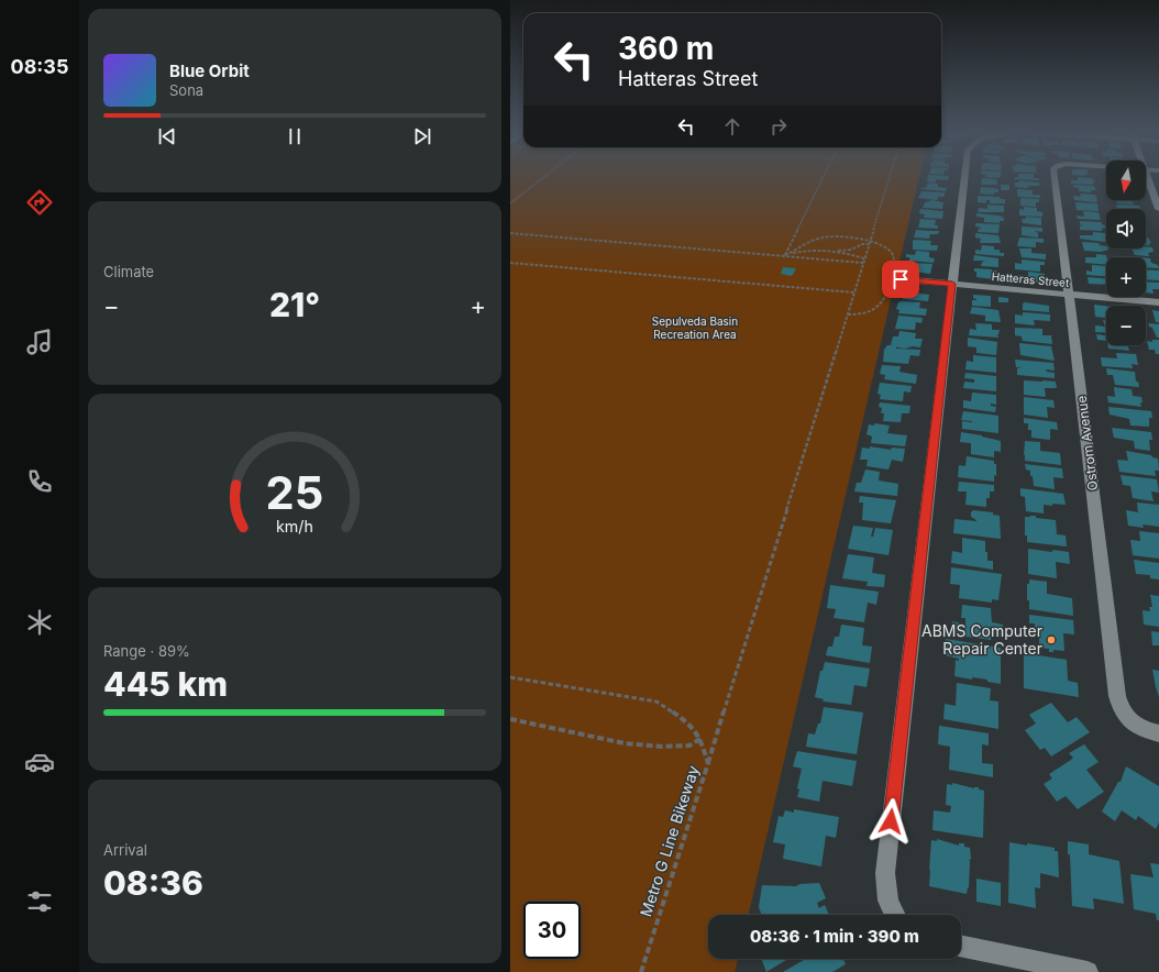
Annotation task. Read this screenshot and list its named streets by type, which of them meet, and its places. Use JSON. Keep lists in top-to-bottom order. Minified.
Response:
{"streets":{"street":["Hatteras Street","Ostrom Avenue"],"path":["Metro G Line Bikeway"]},"crossings":[["Hatteras Street","Ostrom Avenue"]],"parks":["Sepulveda Basin Recreation Area"],"places":["ABMS Computer Repair Center"],"north":"bottom","page":{"tabs":"08:35","turn":["360 m","Hatteras Street"],"song":["Blue Orbit","Sona"],"map_buttons":["+","−"],"tile":["Climate",["Range · 89%","445 km"],["Arrival","08:36"]],"heat":["−","21°","+"],"limit":"30","trip":"08:36 · 1 min · 390 m","gauge":["25","km/h"]}}
